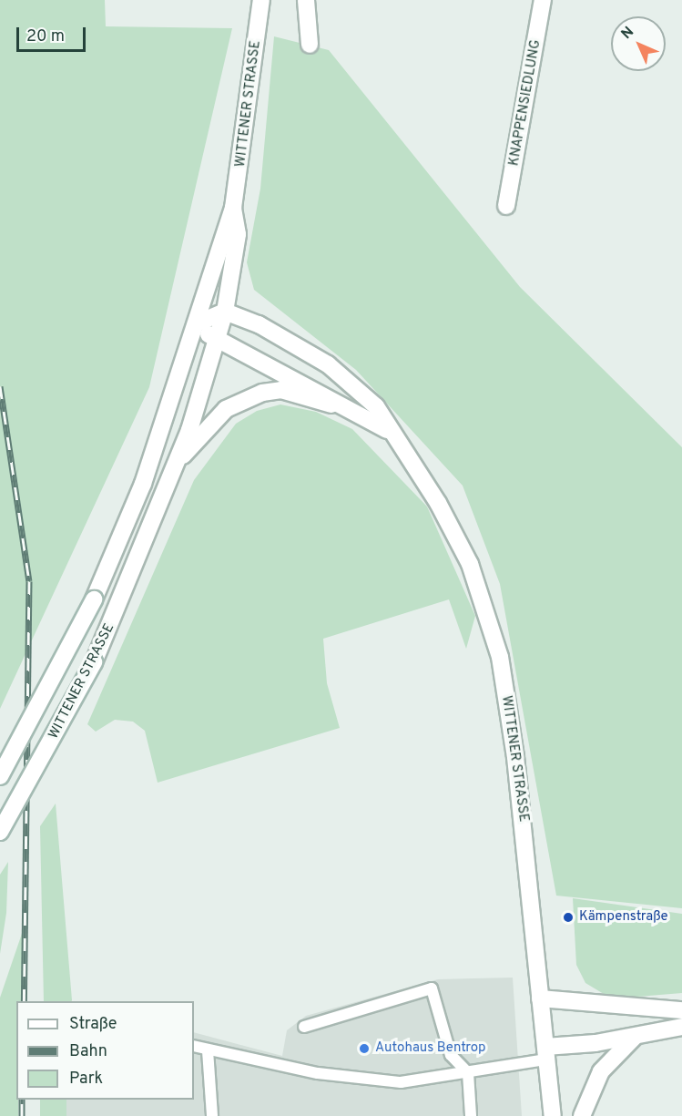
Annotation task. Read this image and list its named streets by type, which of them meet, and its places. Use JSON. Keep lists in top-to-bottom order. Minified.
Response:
{"streets":{"main road":["KNAPPENSIEDLUNG","WITTENER STRASSE"]},"places":["Kämpenstraße","Autohaus Bentrop"],"legend":["Straße","Bahn","Park"],"scale_bar":"20 m","north":"top left"}
